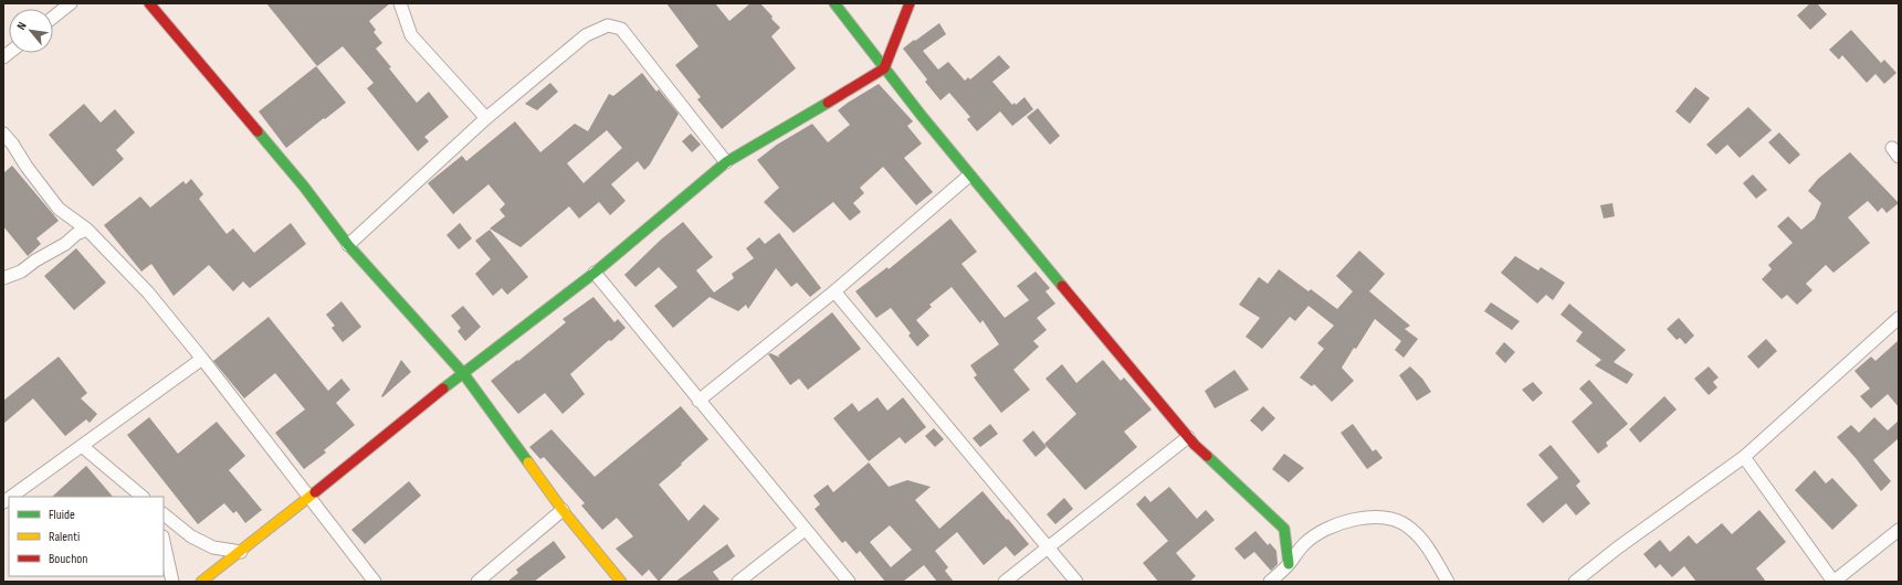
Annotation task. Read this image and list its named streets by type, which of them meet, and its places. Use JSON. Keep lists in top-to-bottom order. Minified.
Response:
{"legend":["Fluide","Ralenti","Bouchon"],"north":"top left"}
